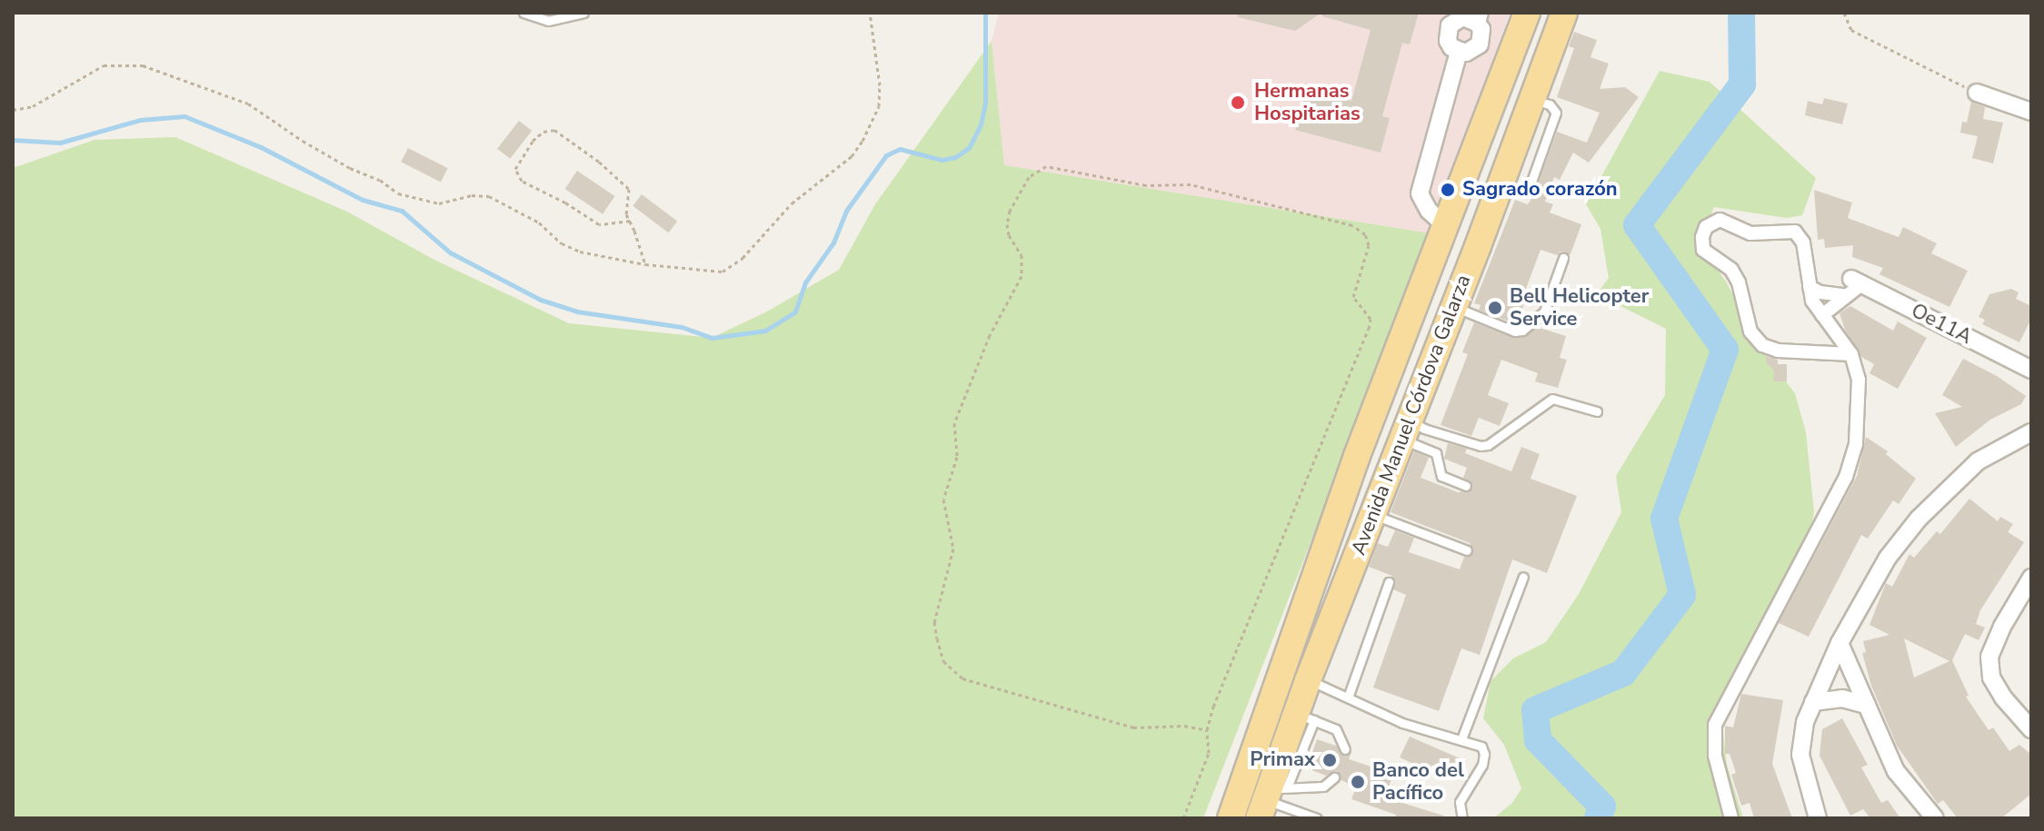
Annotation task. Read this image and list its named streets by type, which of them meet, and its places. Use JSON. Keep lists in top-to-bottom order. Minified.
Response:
{"streets":{"main road":["Avenida Manuel Córdova Galarza"],"street":["Oe11A"]},"places":["Hermanas Hospitarias","Sagrado corazón","Bell Helicopter Service","Primax","Banco del Pacífico"]}
